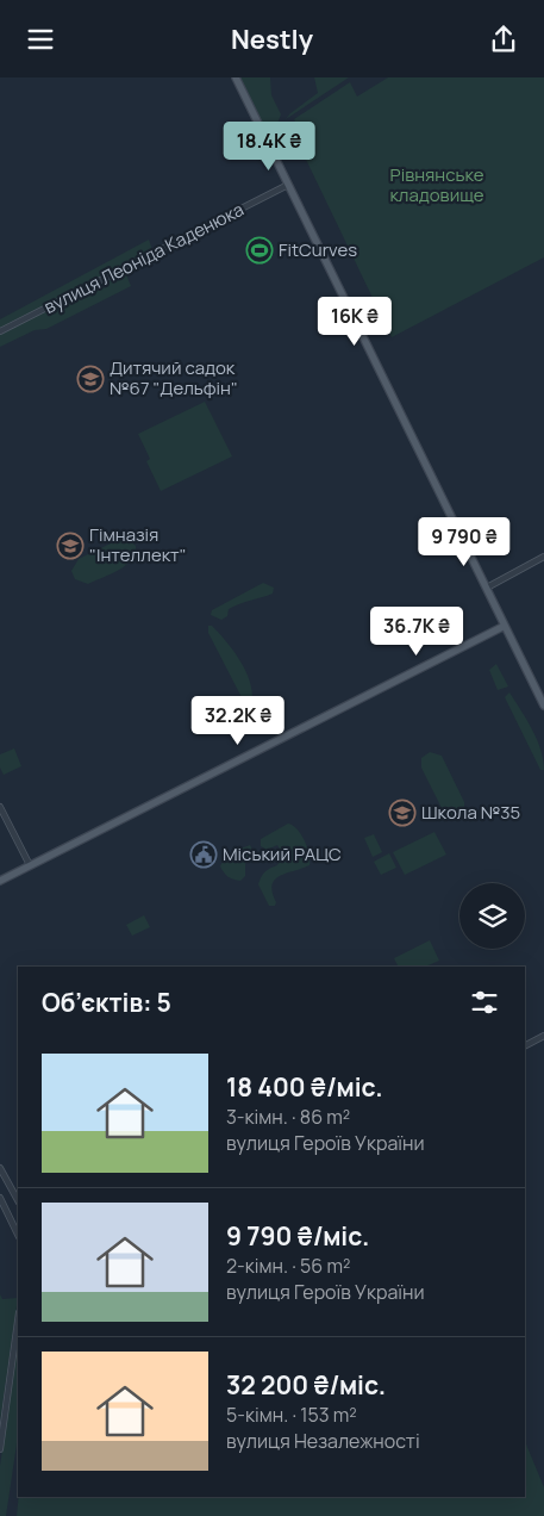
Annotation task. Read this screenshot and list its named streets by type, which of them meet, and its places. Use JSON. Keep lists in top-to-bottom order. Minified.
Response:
{"streets":{"street":["вулиця Леоніда Каденюка"]},"parks":["Рівнянське кладовище"],"places":{"sports":["FitCurves"],"school or university":["Дитячий садок №67 \"Дельфін\"","Гімназія \"Інтеллект\"","Школа №35"],"public building":["Міський РАЦС"]},"page":{"header":"Nestly","price":["18.4K ₴","16K ₴","9 790 ₴","36.7K ₴","32.2K ₴"],"heading":"Об’єктів: 5","list":[{"name":"18 400 ₴/міс.","note":"3-кімн. · 86 m² · вулиця Героїв України"},{"name":"9 790 ₴/міс.","note":"2-кімн. · 56 m² · вулиця Героїв України"},{"name":"32 200 ₴/міс.","note":"5-кімн. · 153 m² · вулиця Незалежності"}]}}
